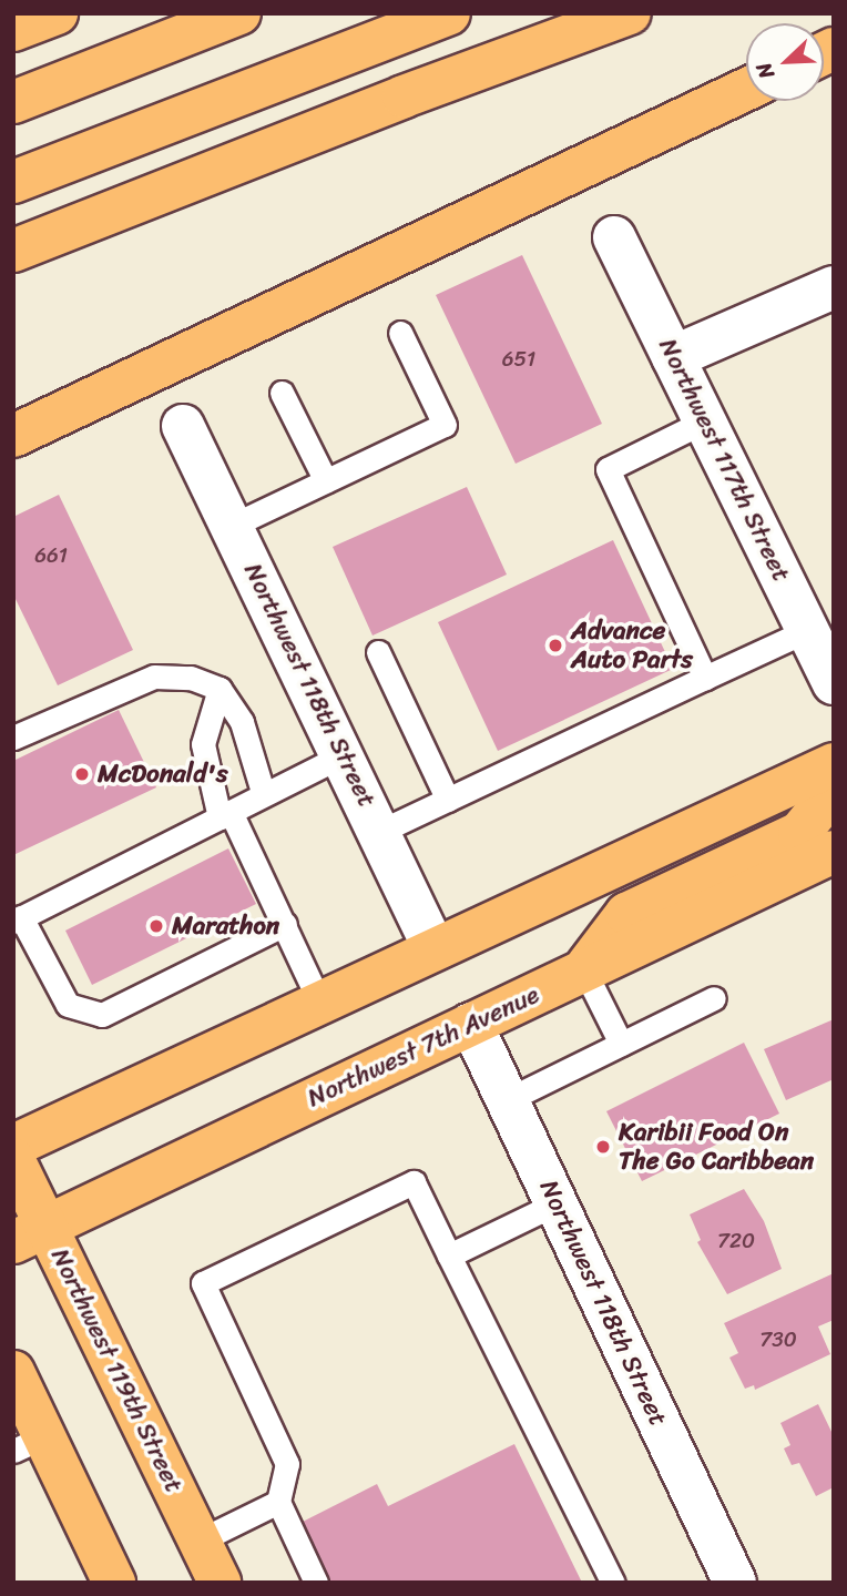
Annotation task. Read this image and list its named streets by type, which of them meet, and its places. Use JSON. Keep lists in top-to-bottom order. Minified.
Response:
{"streets":{"main road":["Northwest 7th Avenue","Northwest 119th Street"],"street":["Northwest 117th Street","Northwest 118th Street"]},"crossings":[["Northwest 118th Street","Northwest 7th Avenue"],["Northwest 7th Avenue","Northwest 119th Street"]],"places":["Advance Auto Parts","McDonald's","Marathon","Karibii Food On The Go Caribbean"],"house_numbers":["651","661","720","730"],"north":"bottom left"}
